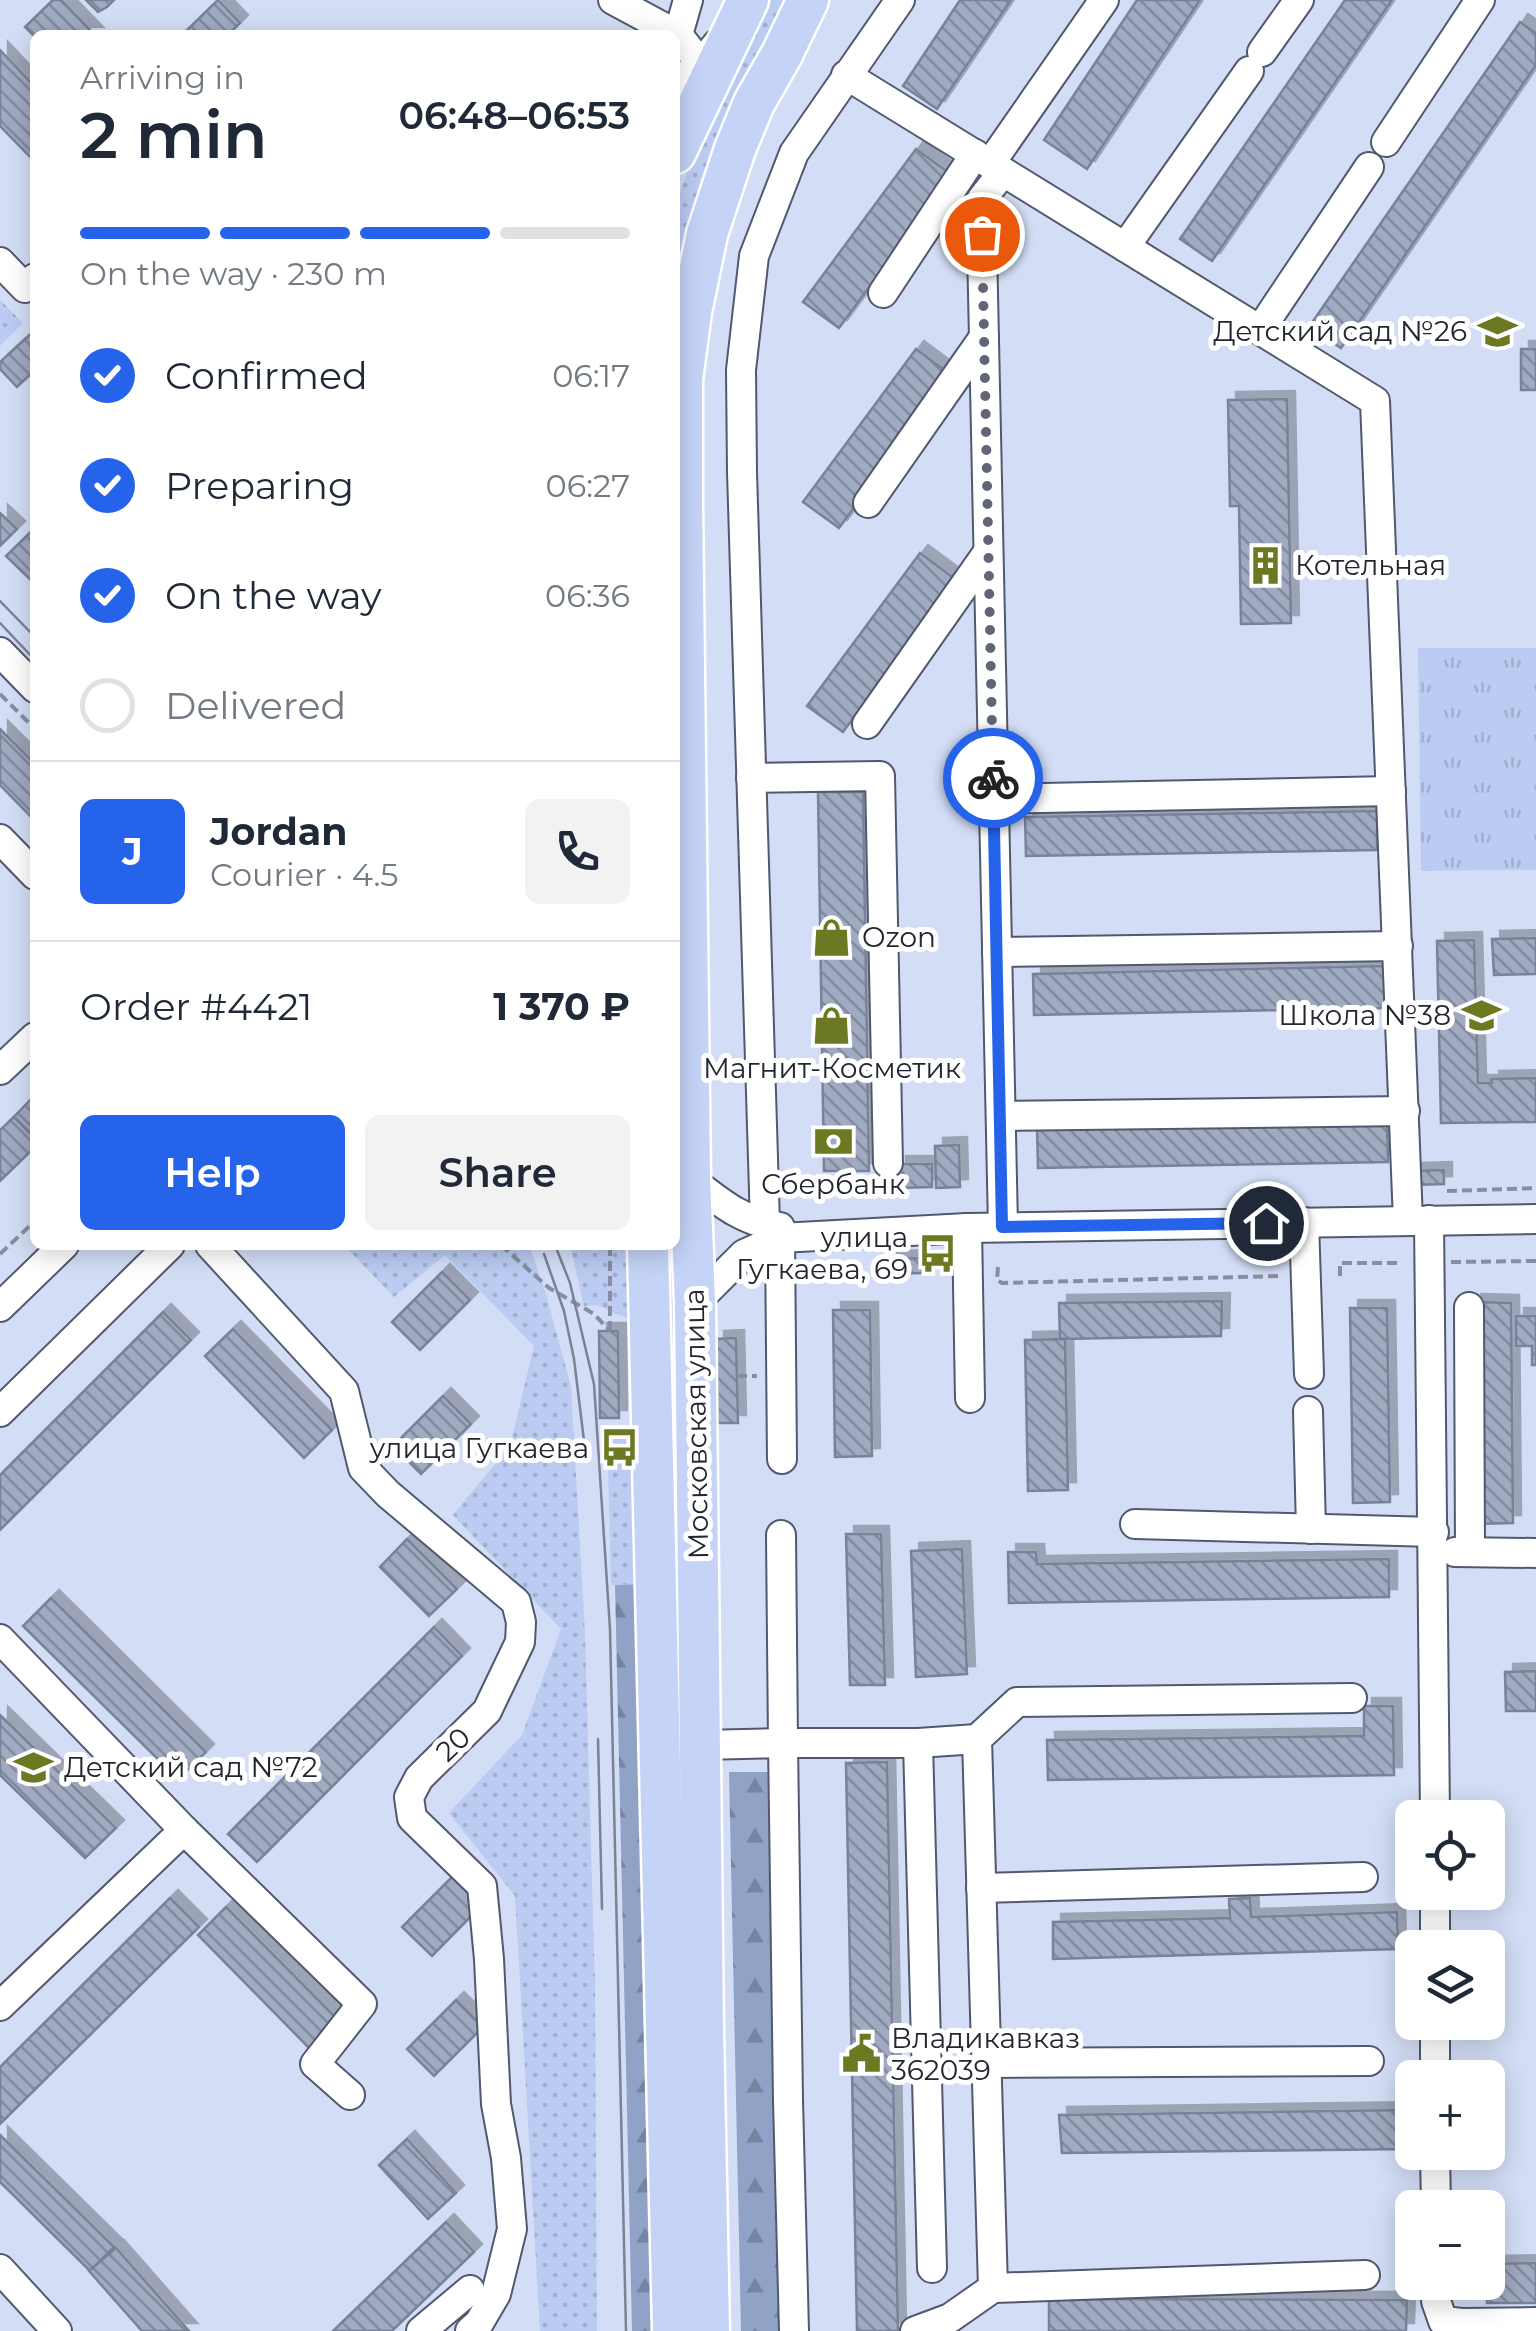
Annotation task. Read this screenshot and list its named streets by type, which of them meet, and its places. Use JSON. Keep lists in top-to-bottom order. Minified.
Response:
{"streets":{"highway":["Московская улица"],"street":["20"]},"places":{"school or university":["Детский сад №26","Школа №38","Детский сад №72"],"building":["Котельная"],"shop":["Ozon","Магнит-Косметик"],"bank":["Сбербанк"],"bus stop":["улица Гугкаева, 69","улица Гугкаева"],"public building":["Владикавказ 362039"]},"page":{"heading":["2 min","Arriving in","06:48–06:53"],"panel":["Jordan","Courier · 4.5","Order #4421","1 370 ₽"],"bar":"On the way · 230 m","list":[["Confirmed","06:17"],["Preparing","06:27"],["On the way","06:36"],"Delivered"],"round":"J","buttons":["Help","Share"],"map_buttons":["+","−"]}}
